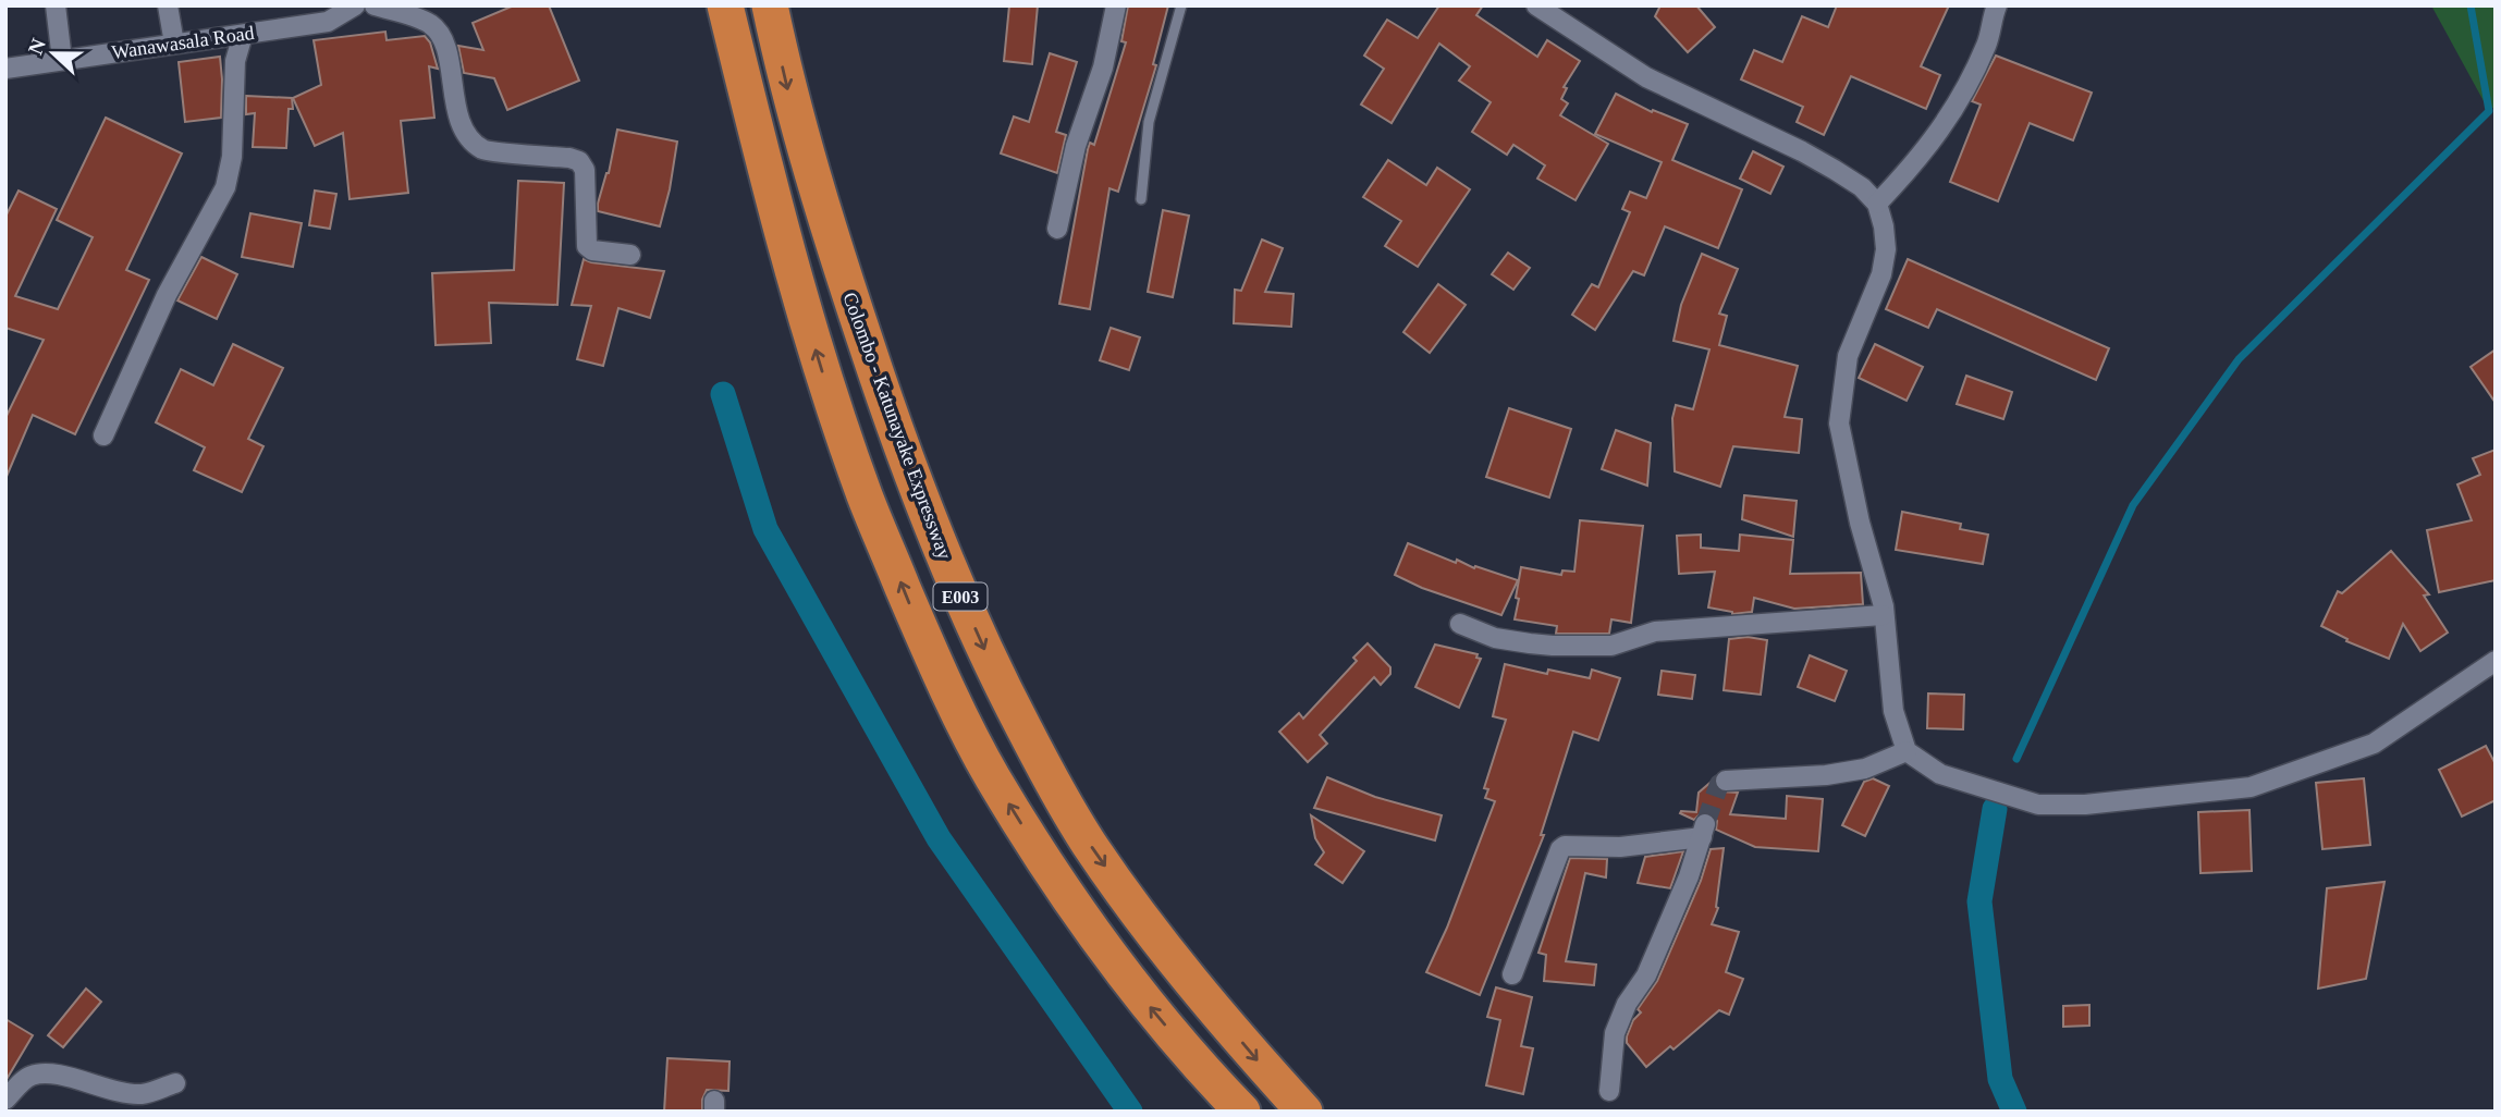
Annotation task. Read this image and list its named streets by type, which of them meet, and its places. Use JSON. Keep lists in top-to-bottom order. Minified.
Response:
{"streets":{"highway":["Colombo - Katunayake Expressway","E003"],"street":["Wanawasala Road"]},"north":"left"}
